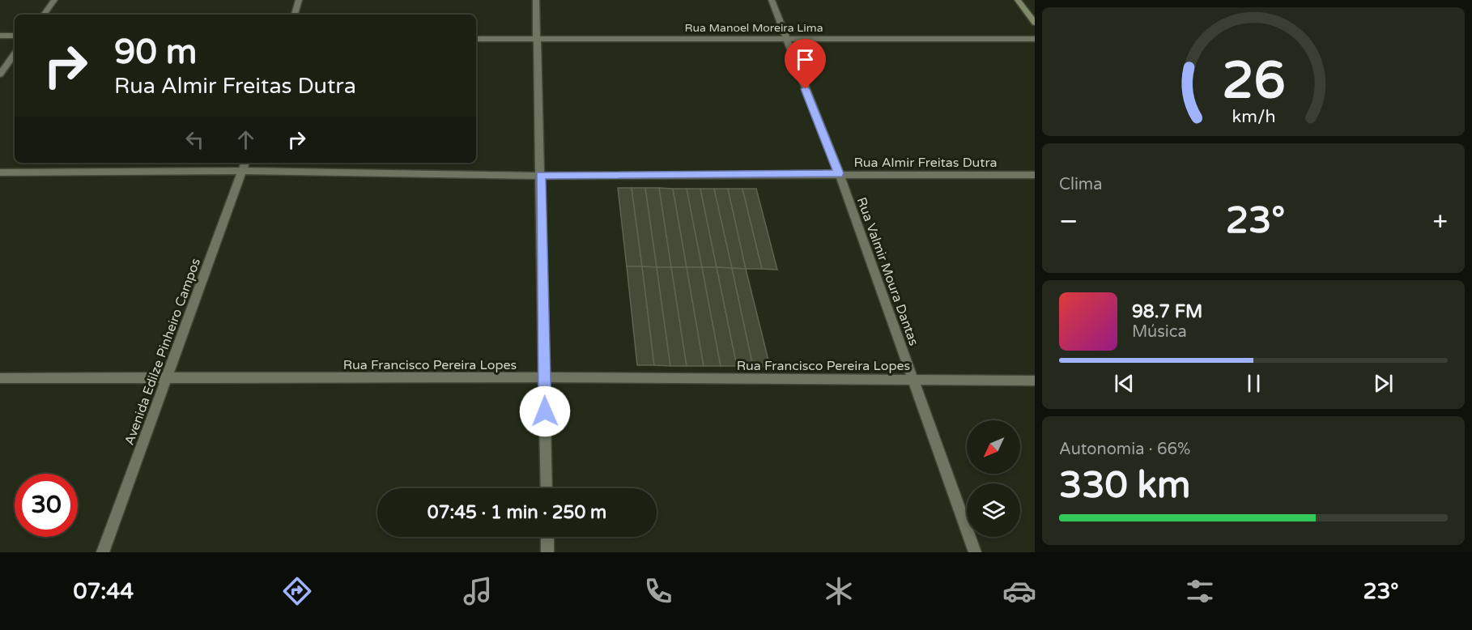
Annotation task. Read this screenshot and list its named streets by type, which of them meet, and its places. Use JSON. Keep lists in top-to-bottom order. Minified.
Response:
{"streets":{"street":["Rua Manoel Moreira Lima","Rua Almir Freitas Dutra","Rua Valmir Moura Dantas","Avenida Edilze Pinheiro Campos","Rua Francisco Pereira Lopes"]},"crossings":[["Rua Manoel Moreira Lima","Rua Valmir Moura Dantas"],["Rua Almir Freitas Dutra","Rua Valmir Moura Dantas"],["Rua Almir Freitas Dutra","Avenida Edilze Pinheiro Campos"],["Rua Valmir Moura Dantas","Rua Francisco Pereira Lopes"],["Avenida Edilze Pinheiro Campos","Rua Francisco Pereira Lopes"]],"north":"bottom left","page":{"turn":["90 m","Rua Almir Freitas Dutra"],"tile":["Clima",["Autonomia · 66%","330 km"]],"heat":["−","23°","+"],"song":["98.7 FM","Música"],"limit":"30","trip":"07:45 · 1 min · 250 m","tabs":["07:44","23°"],"gauge":["26","km/h"]}}
